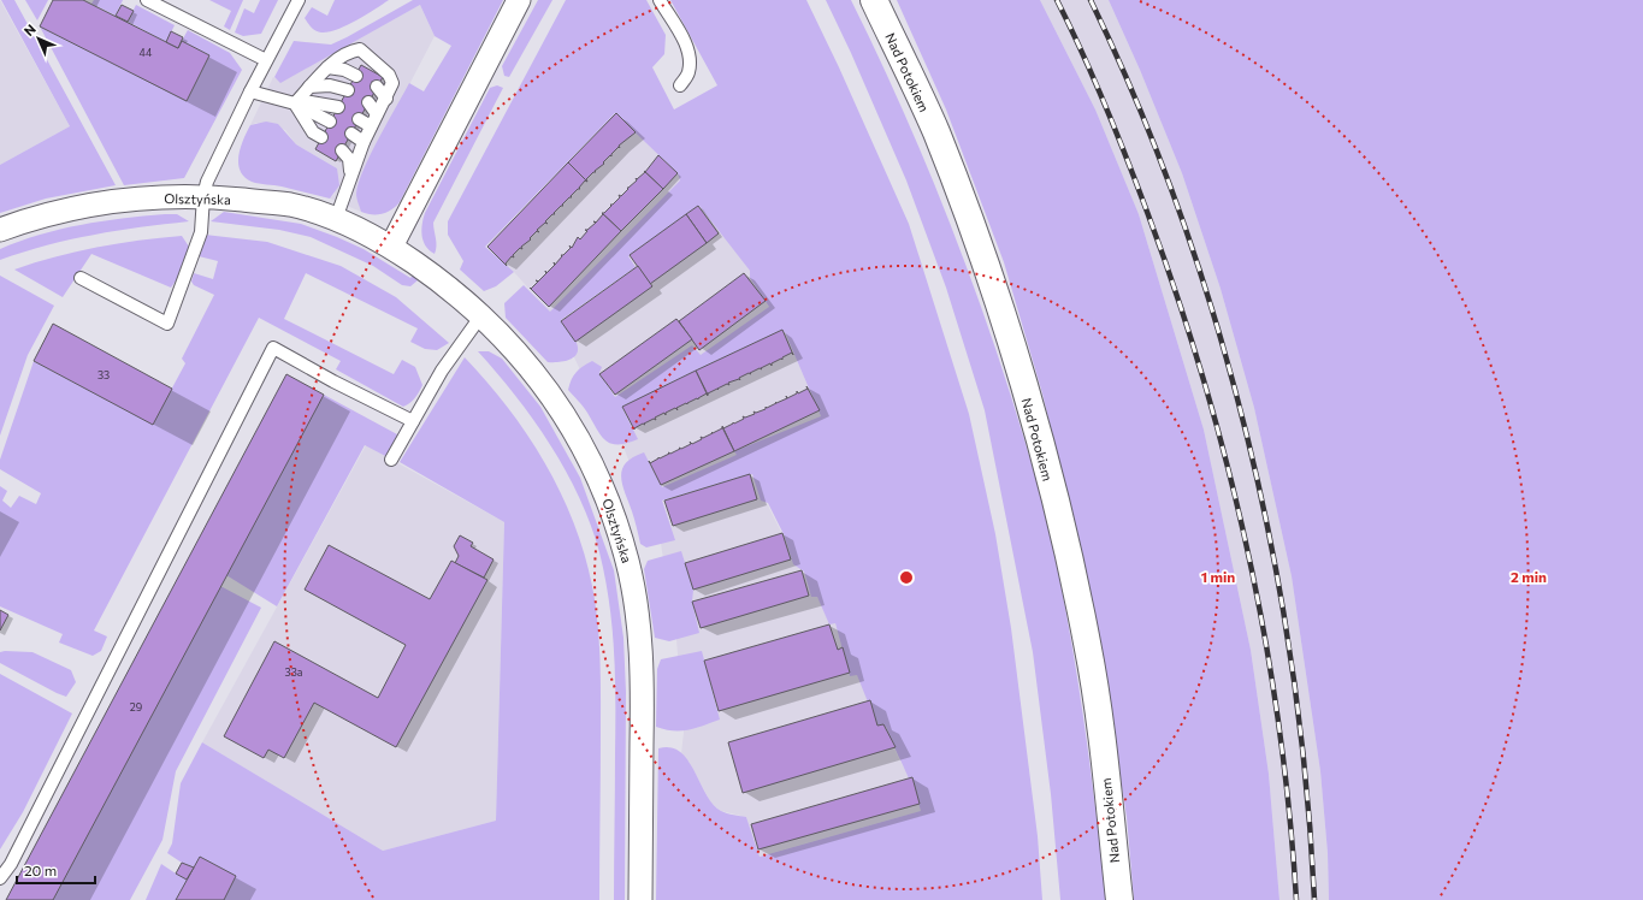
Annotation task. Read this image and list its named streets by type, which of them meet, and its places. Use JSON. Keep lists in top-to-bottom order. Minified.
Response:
{"streets":{"main road":["Nad Potokiem"],"street":["Olsztyńska"]},"house_numbers":["44","33","33a","29"],"scale_bar":"20 m","north":"top left","rings":["1 min","2 min"]}
